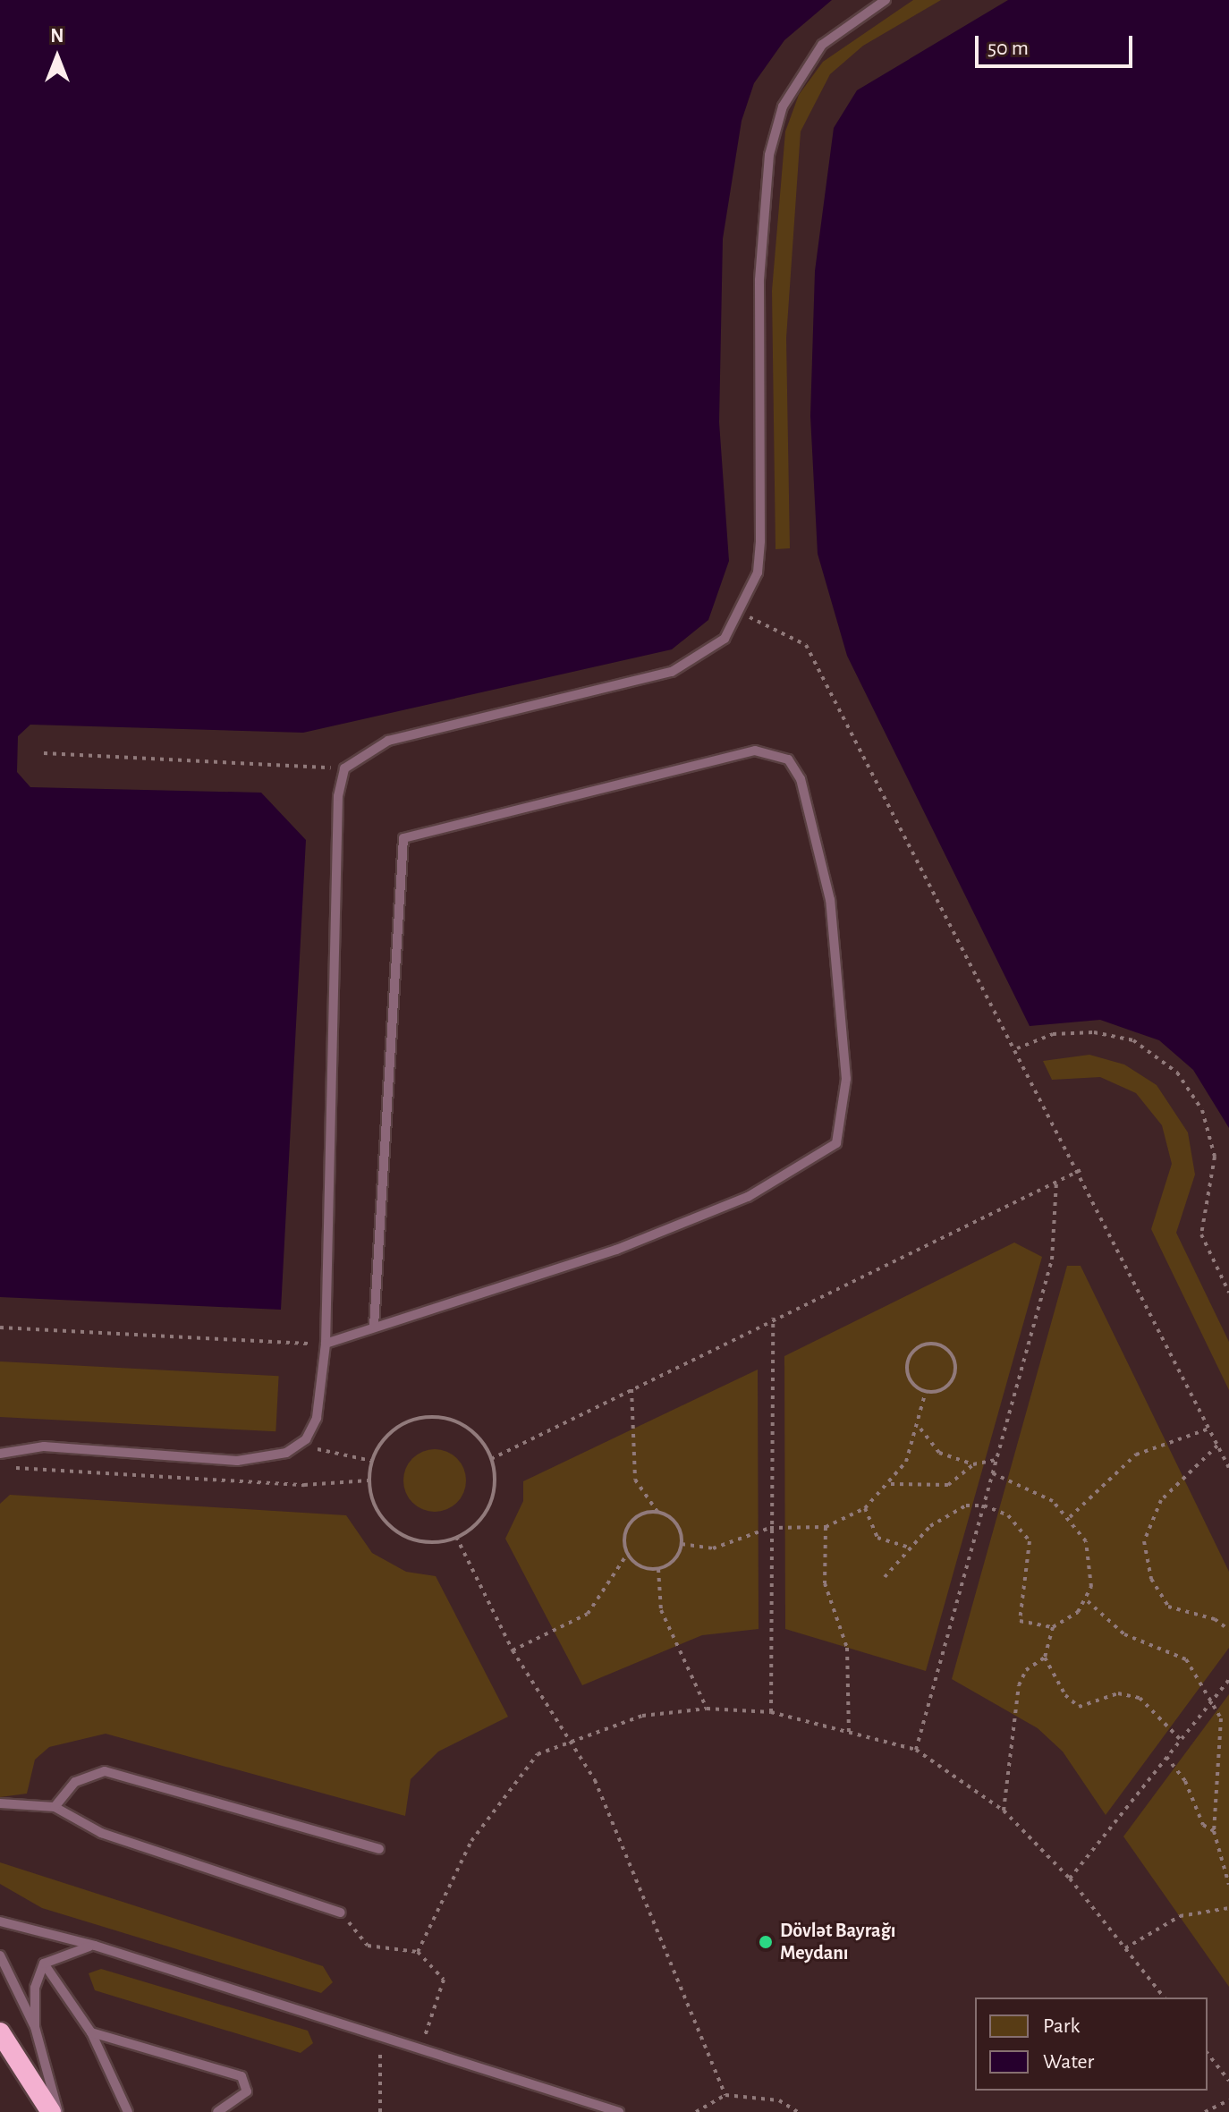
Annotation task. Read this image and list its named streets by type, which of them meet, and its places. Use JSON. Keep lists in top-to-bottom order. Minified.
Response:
{"places":["Dövlət Bayrağı Meydanı"],"legend":["Park","Water"],"scale_bar":"50 m","north":"top"}
